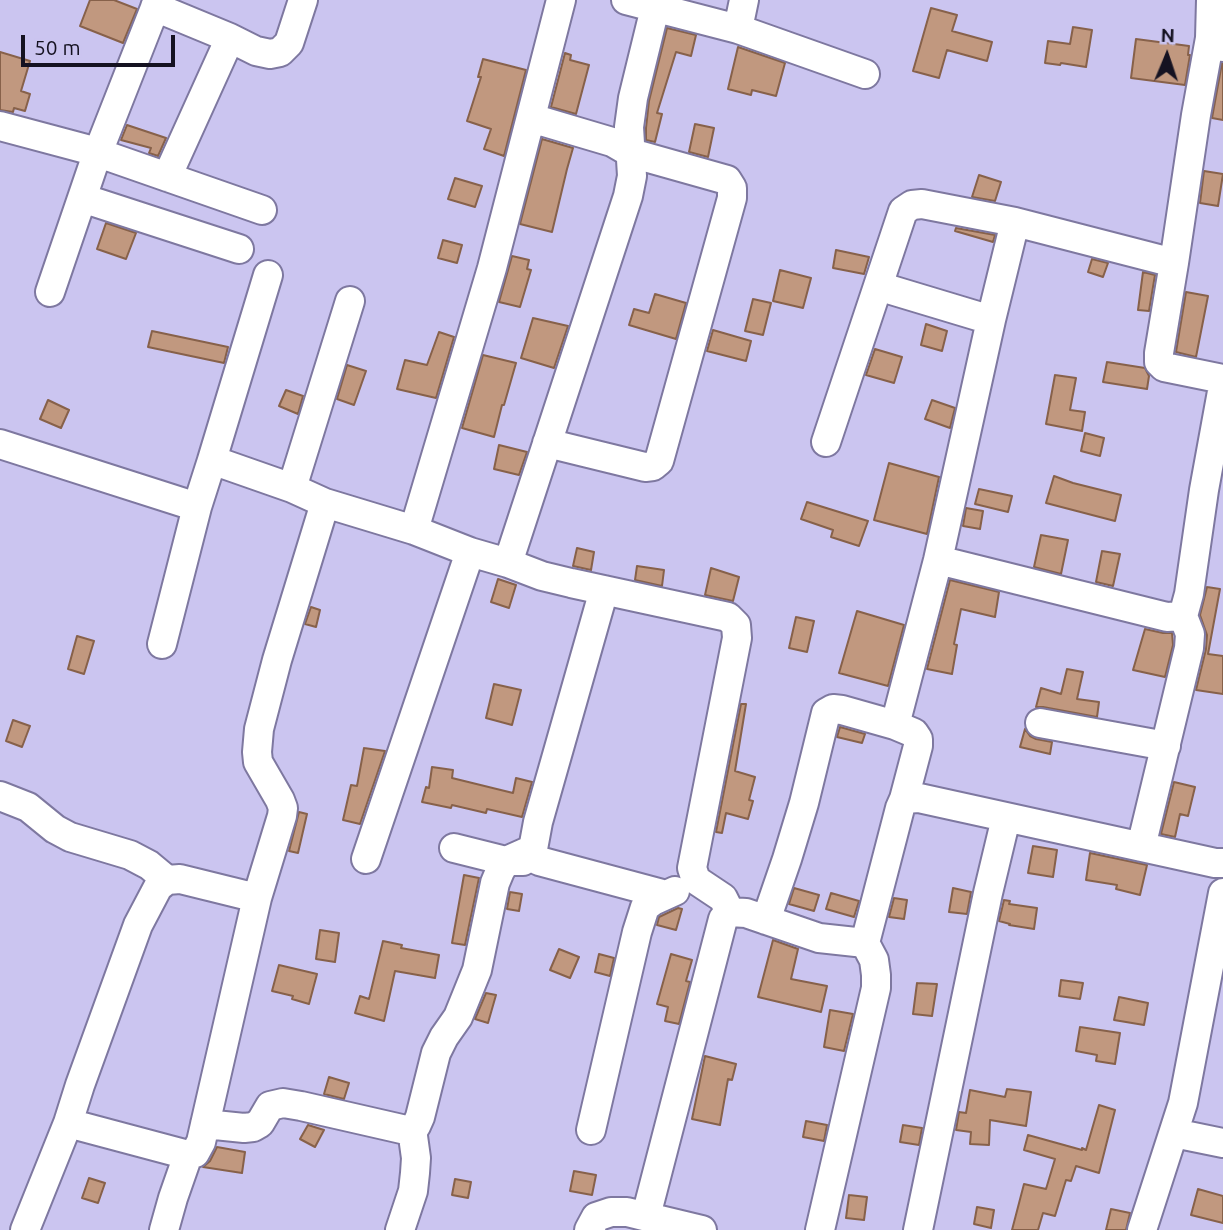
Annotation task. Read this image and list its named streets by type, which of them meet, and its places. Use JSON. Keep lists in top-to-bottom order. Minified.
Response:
{"scale_bar":"50 m","north":"top"}
